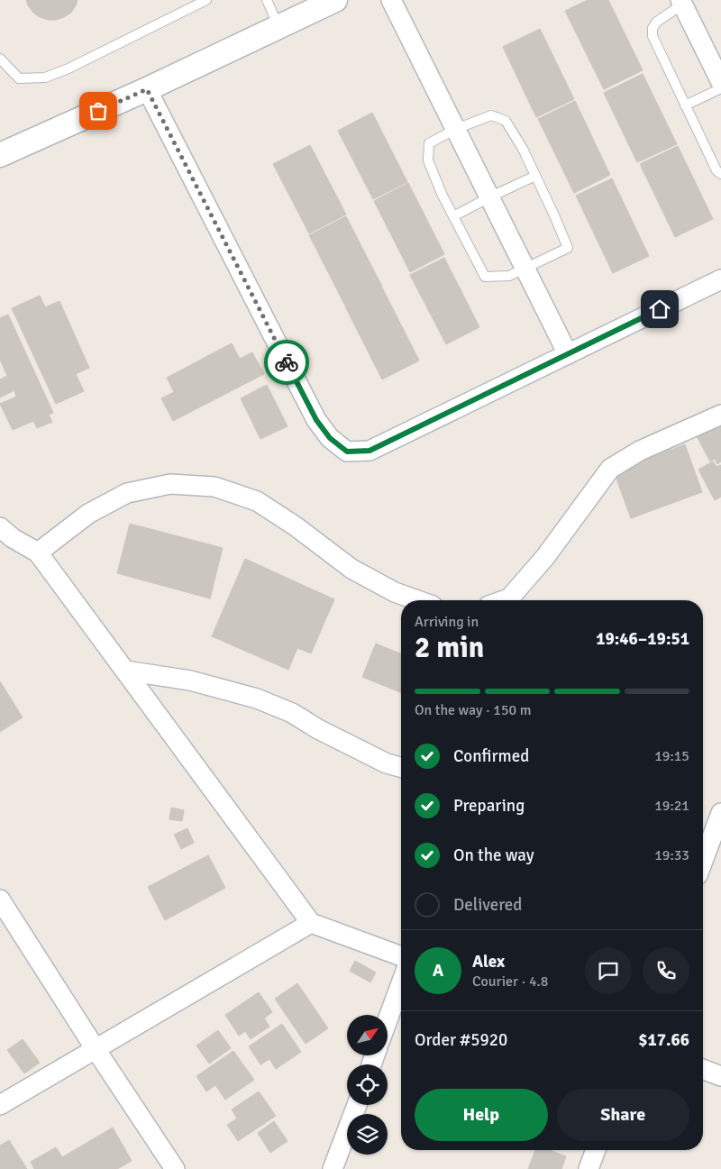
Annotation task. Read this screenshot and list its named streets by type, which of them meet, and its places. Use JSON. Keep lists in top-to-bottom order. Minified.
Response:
{"north":"top right","page":{"heading":["2 min","Arriving in","19:46–19:51"],"panel":["Alex","Courier · 4.8","Order #5920","$17.66"],"bar":"On the way · 150 m","list":[["Confirmed","19:15"],["Preparing","19:21"],["On the way","19:33"],"Delivered"],"round":"A","buttons":["Help","Share"]}}
